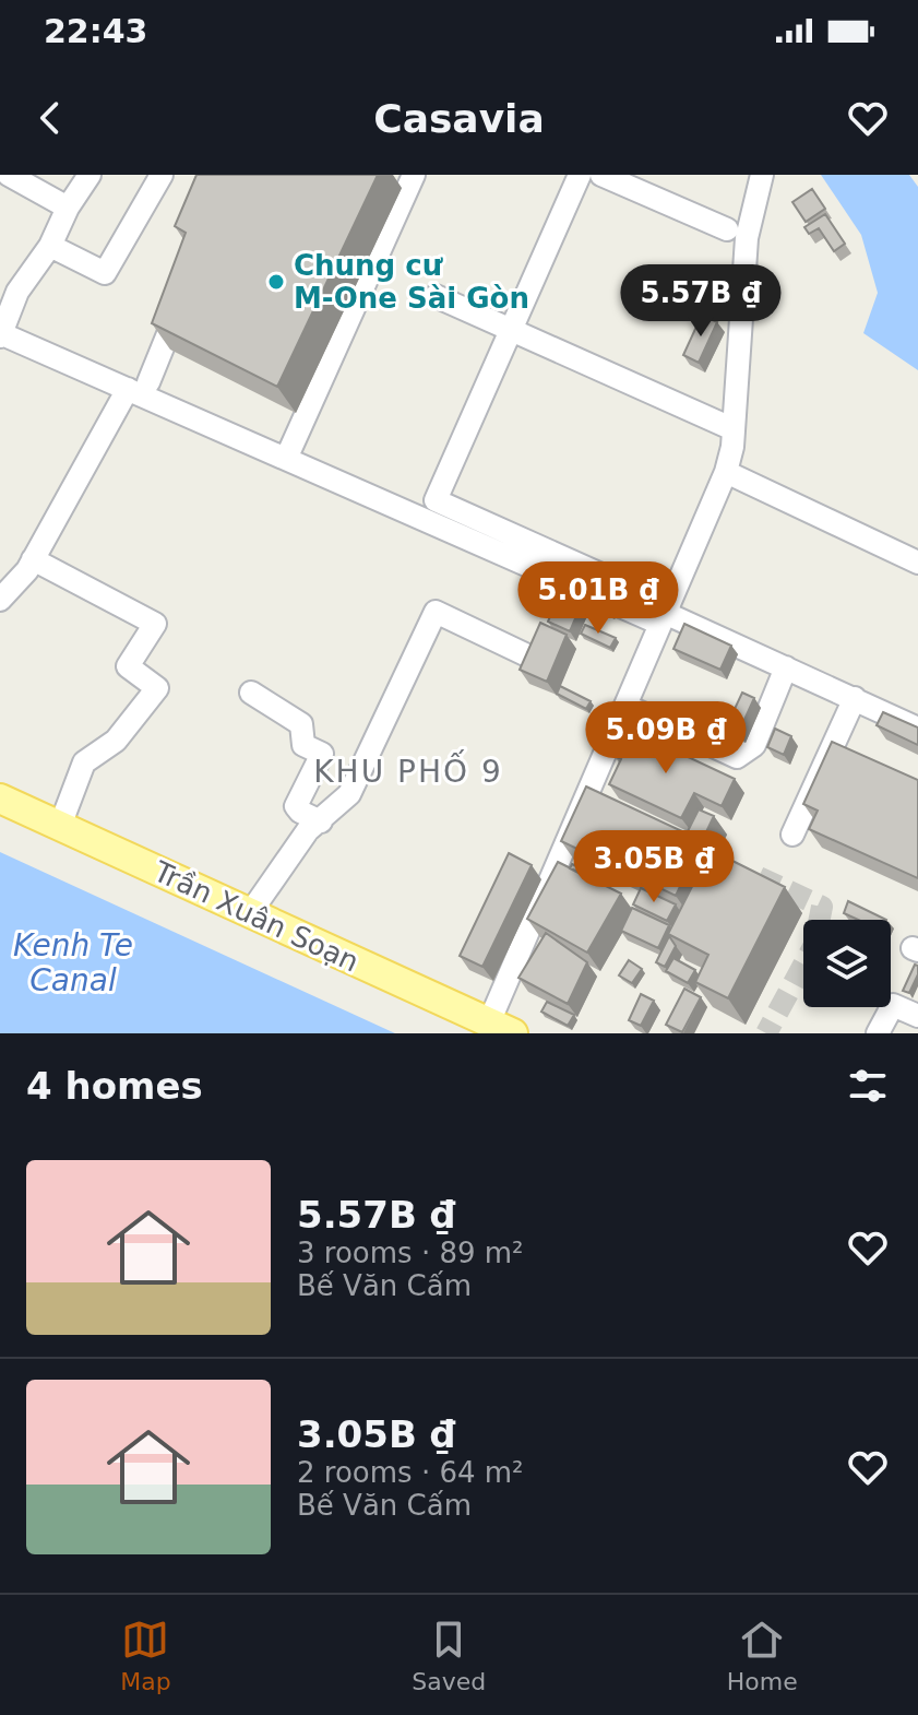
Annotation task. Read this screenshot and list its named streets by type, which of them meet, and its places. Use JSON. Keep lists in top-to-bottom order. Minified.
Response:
{"streets":{"main road":["Trần Xuân Soạn"]},"districts":["KHU PHỐ 9"],"water":["Kenh Te Canal"],"places":["Chung cư M-One Sài Gòn"],"page":{"status":"22:43","header":"Casavia","price":["5.57B ₫","5.01B ₫","5.09B ₫","3.05B ₫"],"heading":"4 homes","list":[{"name":"5.57B ₫","note":"3 rooms · 89 m² · Bế Văn Cấm"},{"name":"3.05B ₫","note":"2 rooms · 64 m² · Bế Văn Cấm"}],"tabs":["Map","Saved","Home"]}}
